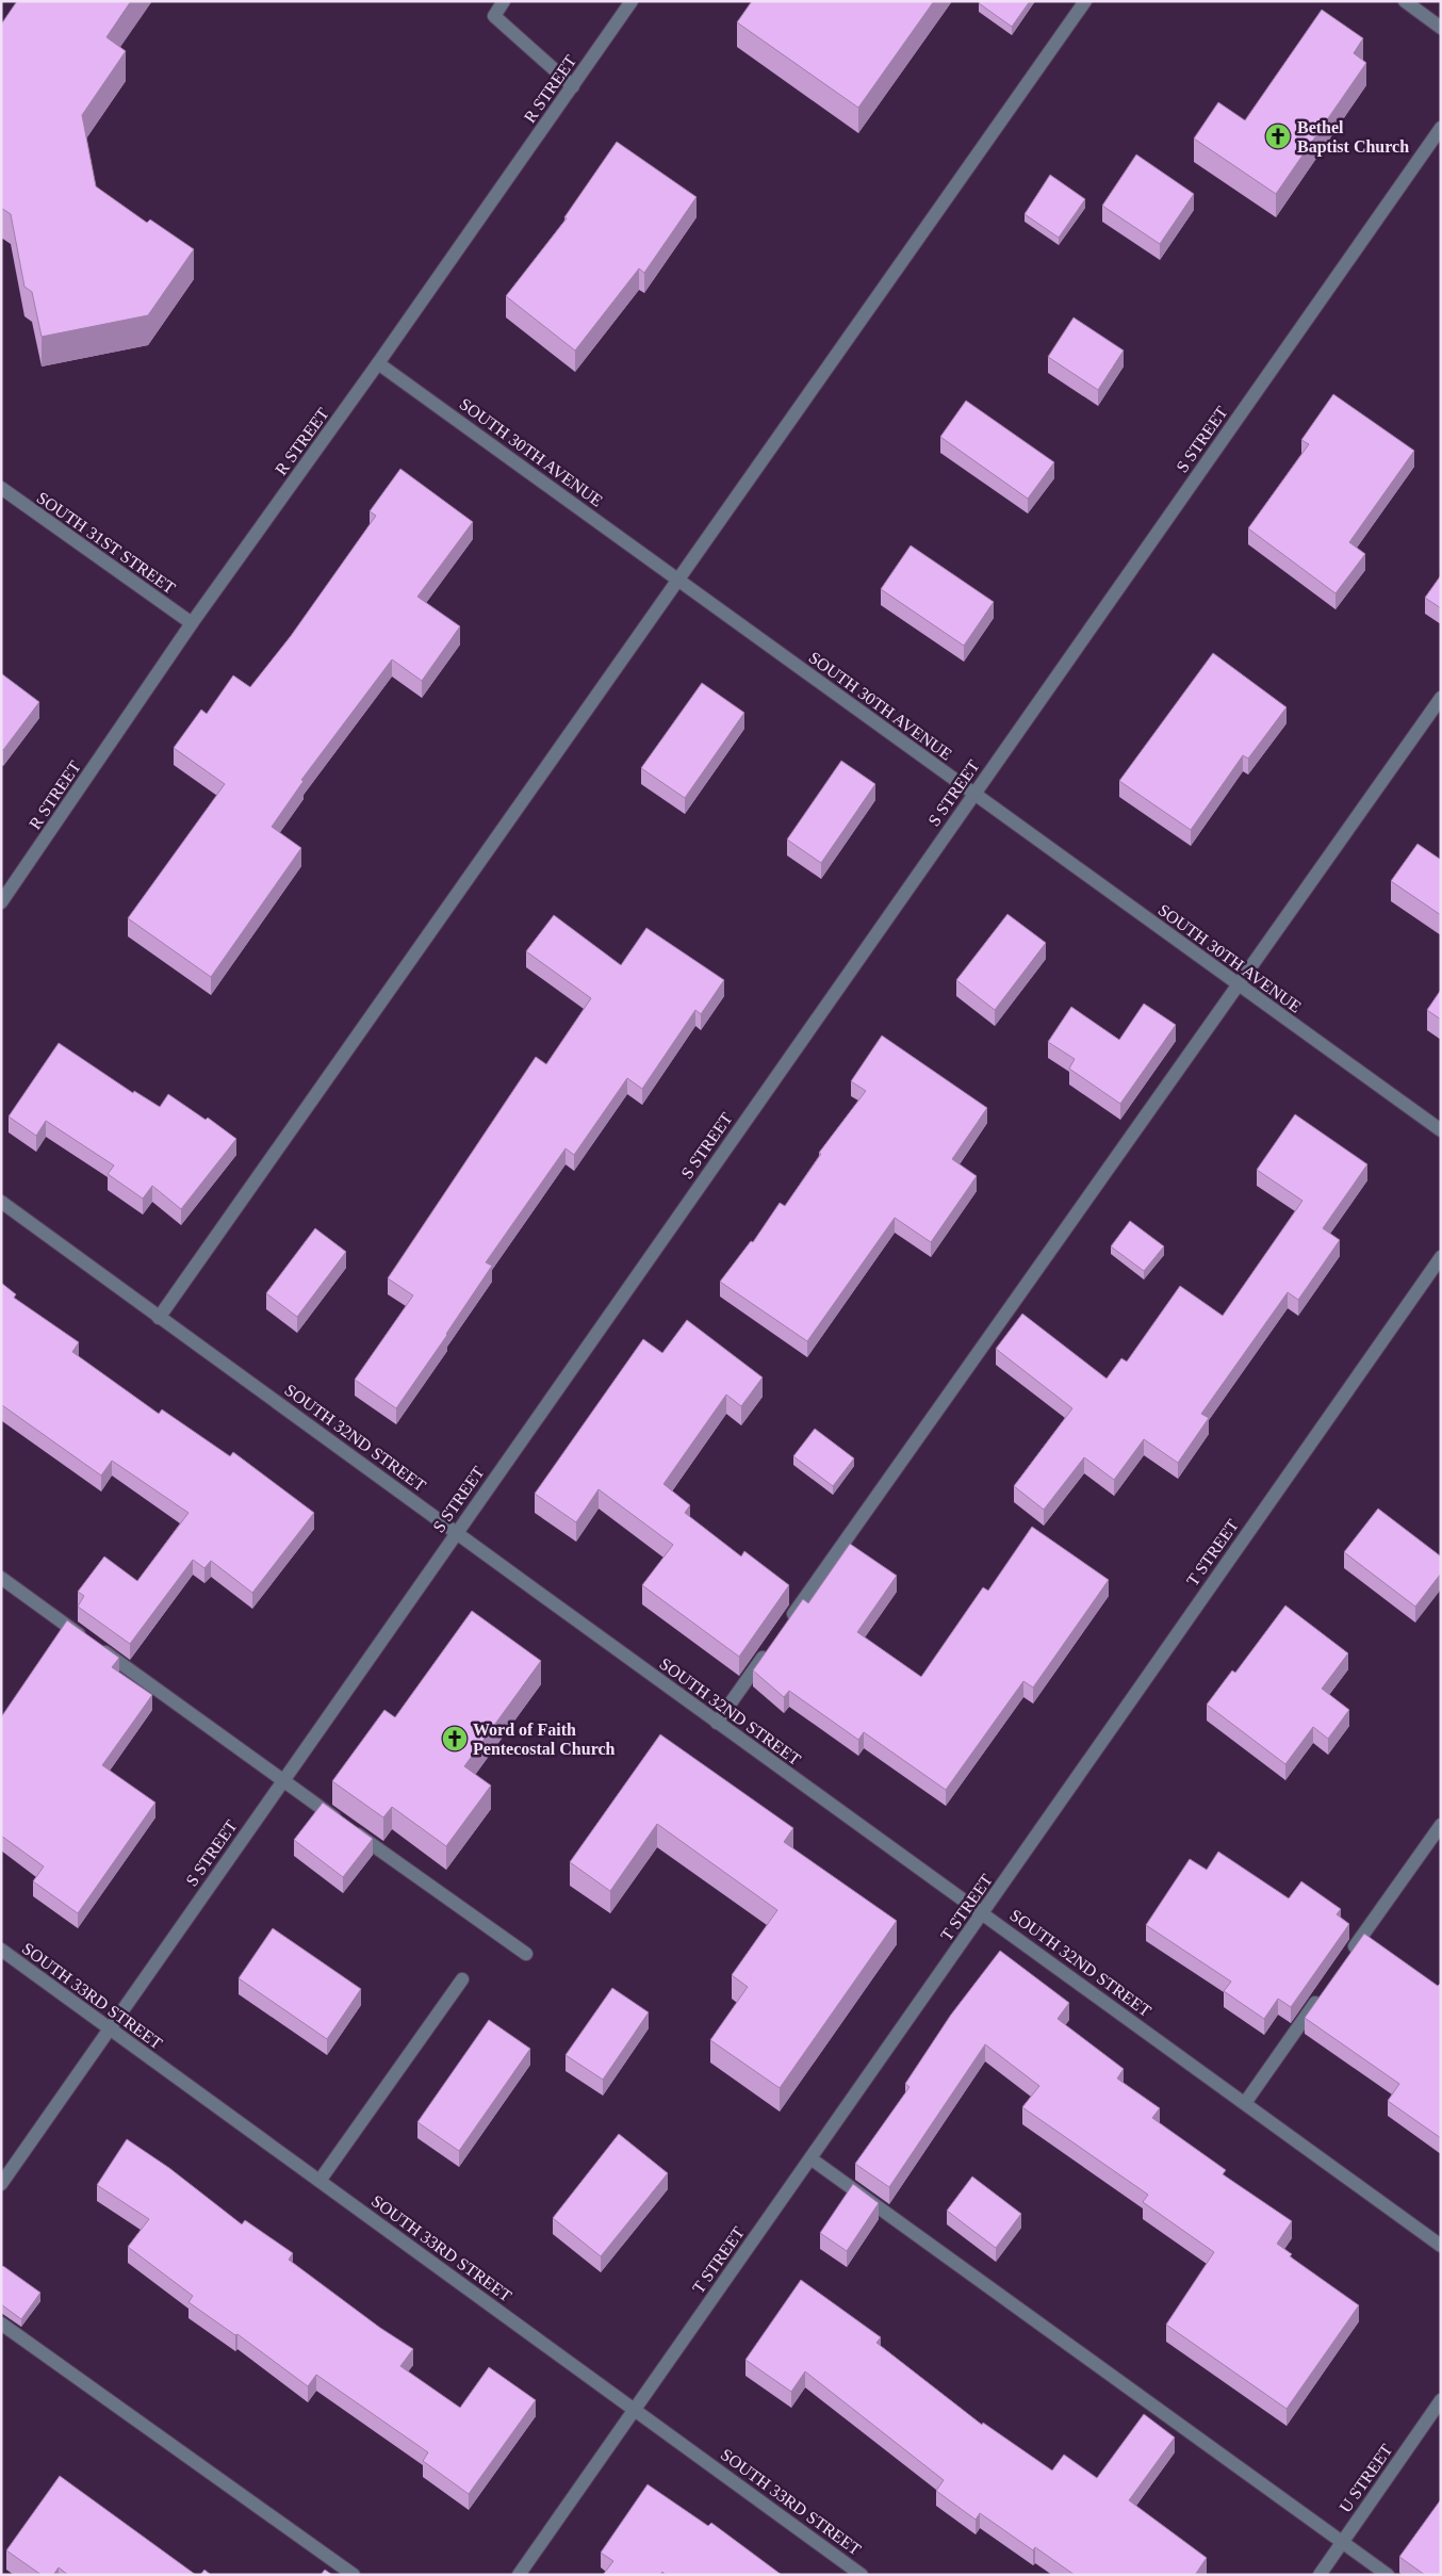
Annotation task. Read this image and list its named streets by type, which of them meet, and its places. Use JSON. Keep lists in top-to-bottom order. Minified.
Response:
{"streets":{"street":["R STREET","S STREET","SOUTH 30TH AVENUE","SOUTH 31ST STREET","SOUTH 32ND STREET","T STREET","SOUTH 33RD STREET","U STREET"]},"crossings":[["R STREET","SOUTH 30TH AVENUE"],["R STREET","SOUTH 31ST STREET"],["S STREET","SOUTH 30TH AVENUE"],["S STREET","SOUTH 32ND STREET"],["S STREET","SOUTH 33RD STREET"],["SOUTH 32ND STREET","T STREET"],["T STREET","SOUTH 33RD STREET"]],"places":{"church":["Bethel Baptist Church","Word of Faith Pentecostal Church"]}}
